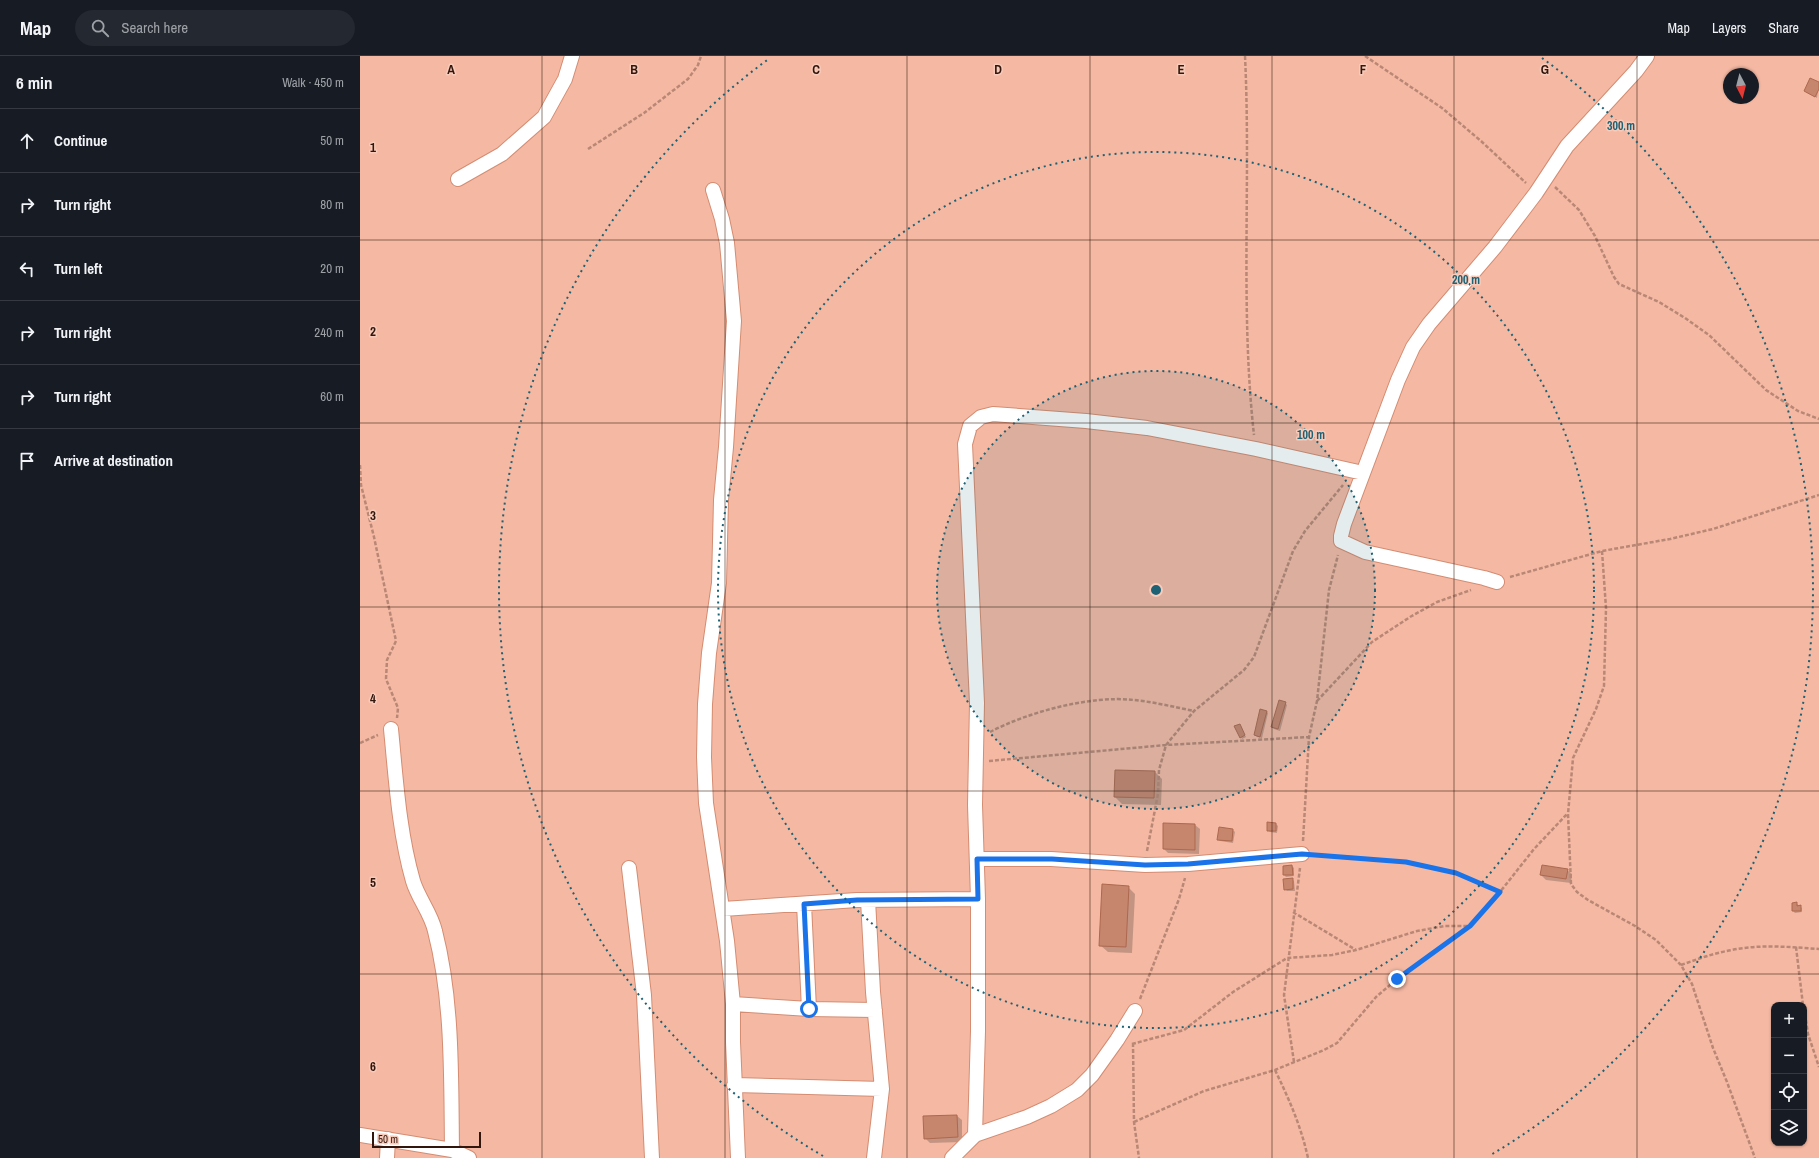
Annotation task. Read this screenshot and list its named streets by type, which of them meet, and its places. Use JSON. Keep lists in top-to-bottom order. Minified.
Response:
{"scale_bar":"50 m","north":"bottom","page":{"header":"Map","search":"Search here","nav":["Map","Layers","Share"],"heading":["6 min","Walk · 450 m"],"list":[["Continue","50 m"],["Turn right","80 m"],["Turn left","20 m"],["Turn right","240 m"],["Turn right","60 m"],"Arrive at destination"],"map_buttons":["+","−"],"scale":"50 m"},"grid":{"columns":["A","B","C","D","E","F","G"],"rows":["1","2","3","4","5","6"]},"rings":["300 m","200 m","100 m"]}
